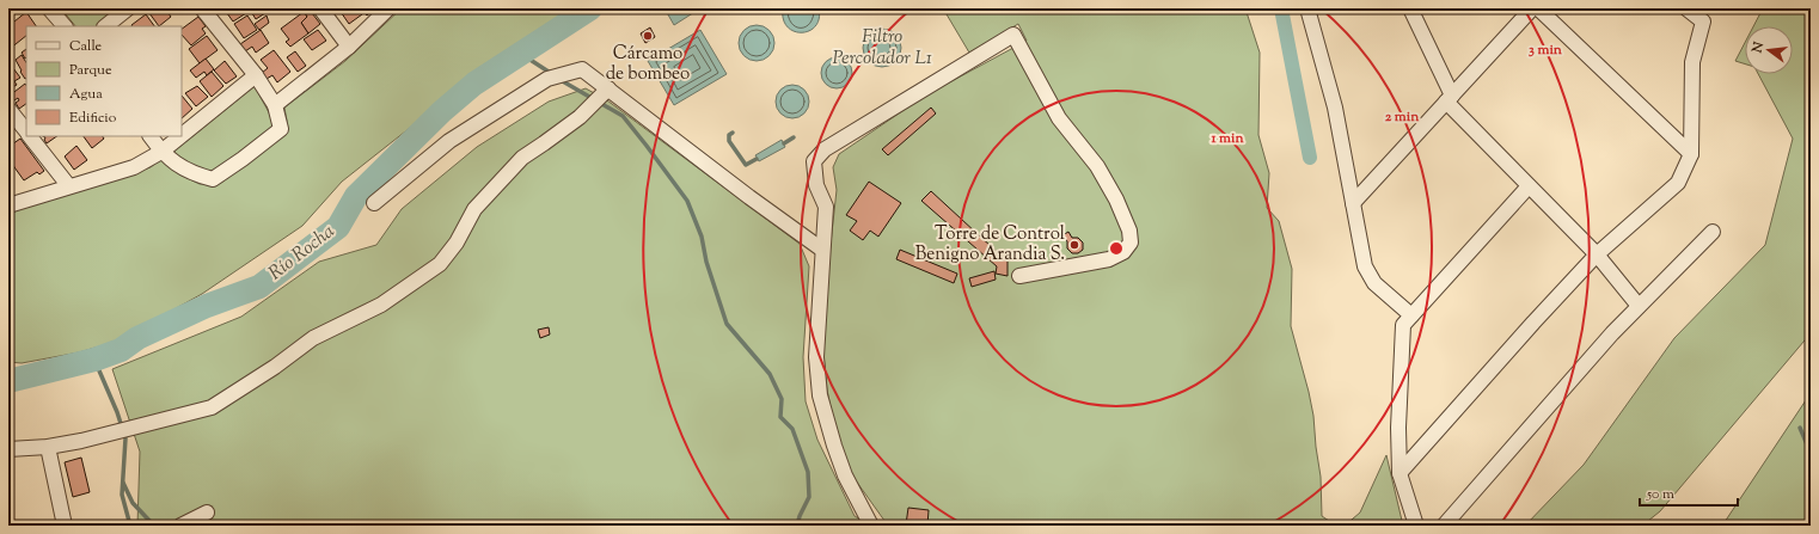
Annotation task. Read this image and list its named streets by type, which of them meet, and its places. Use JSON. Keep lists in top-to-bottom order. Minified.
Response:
{"water":["Filtro Percolador L1","Río Rocha"],"places":["Cárcamo de bombeo","Torre de Control Benigno Arandia S."],"legend":["Calle","Parque","Agua","Edificio"],"scale_bar":"50 m","north":"left","rings":["3 min","2 min","1 min"]}
